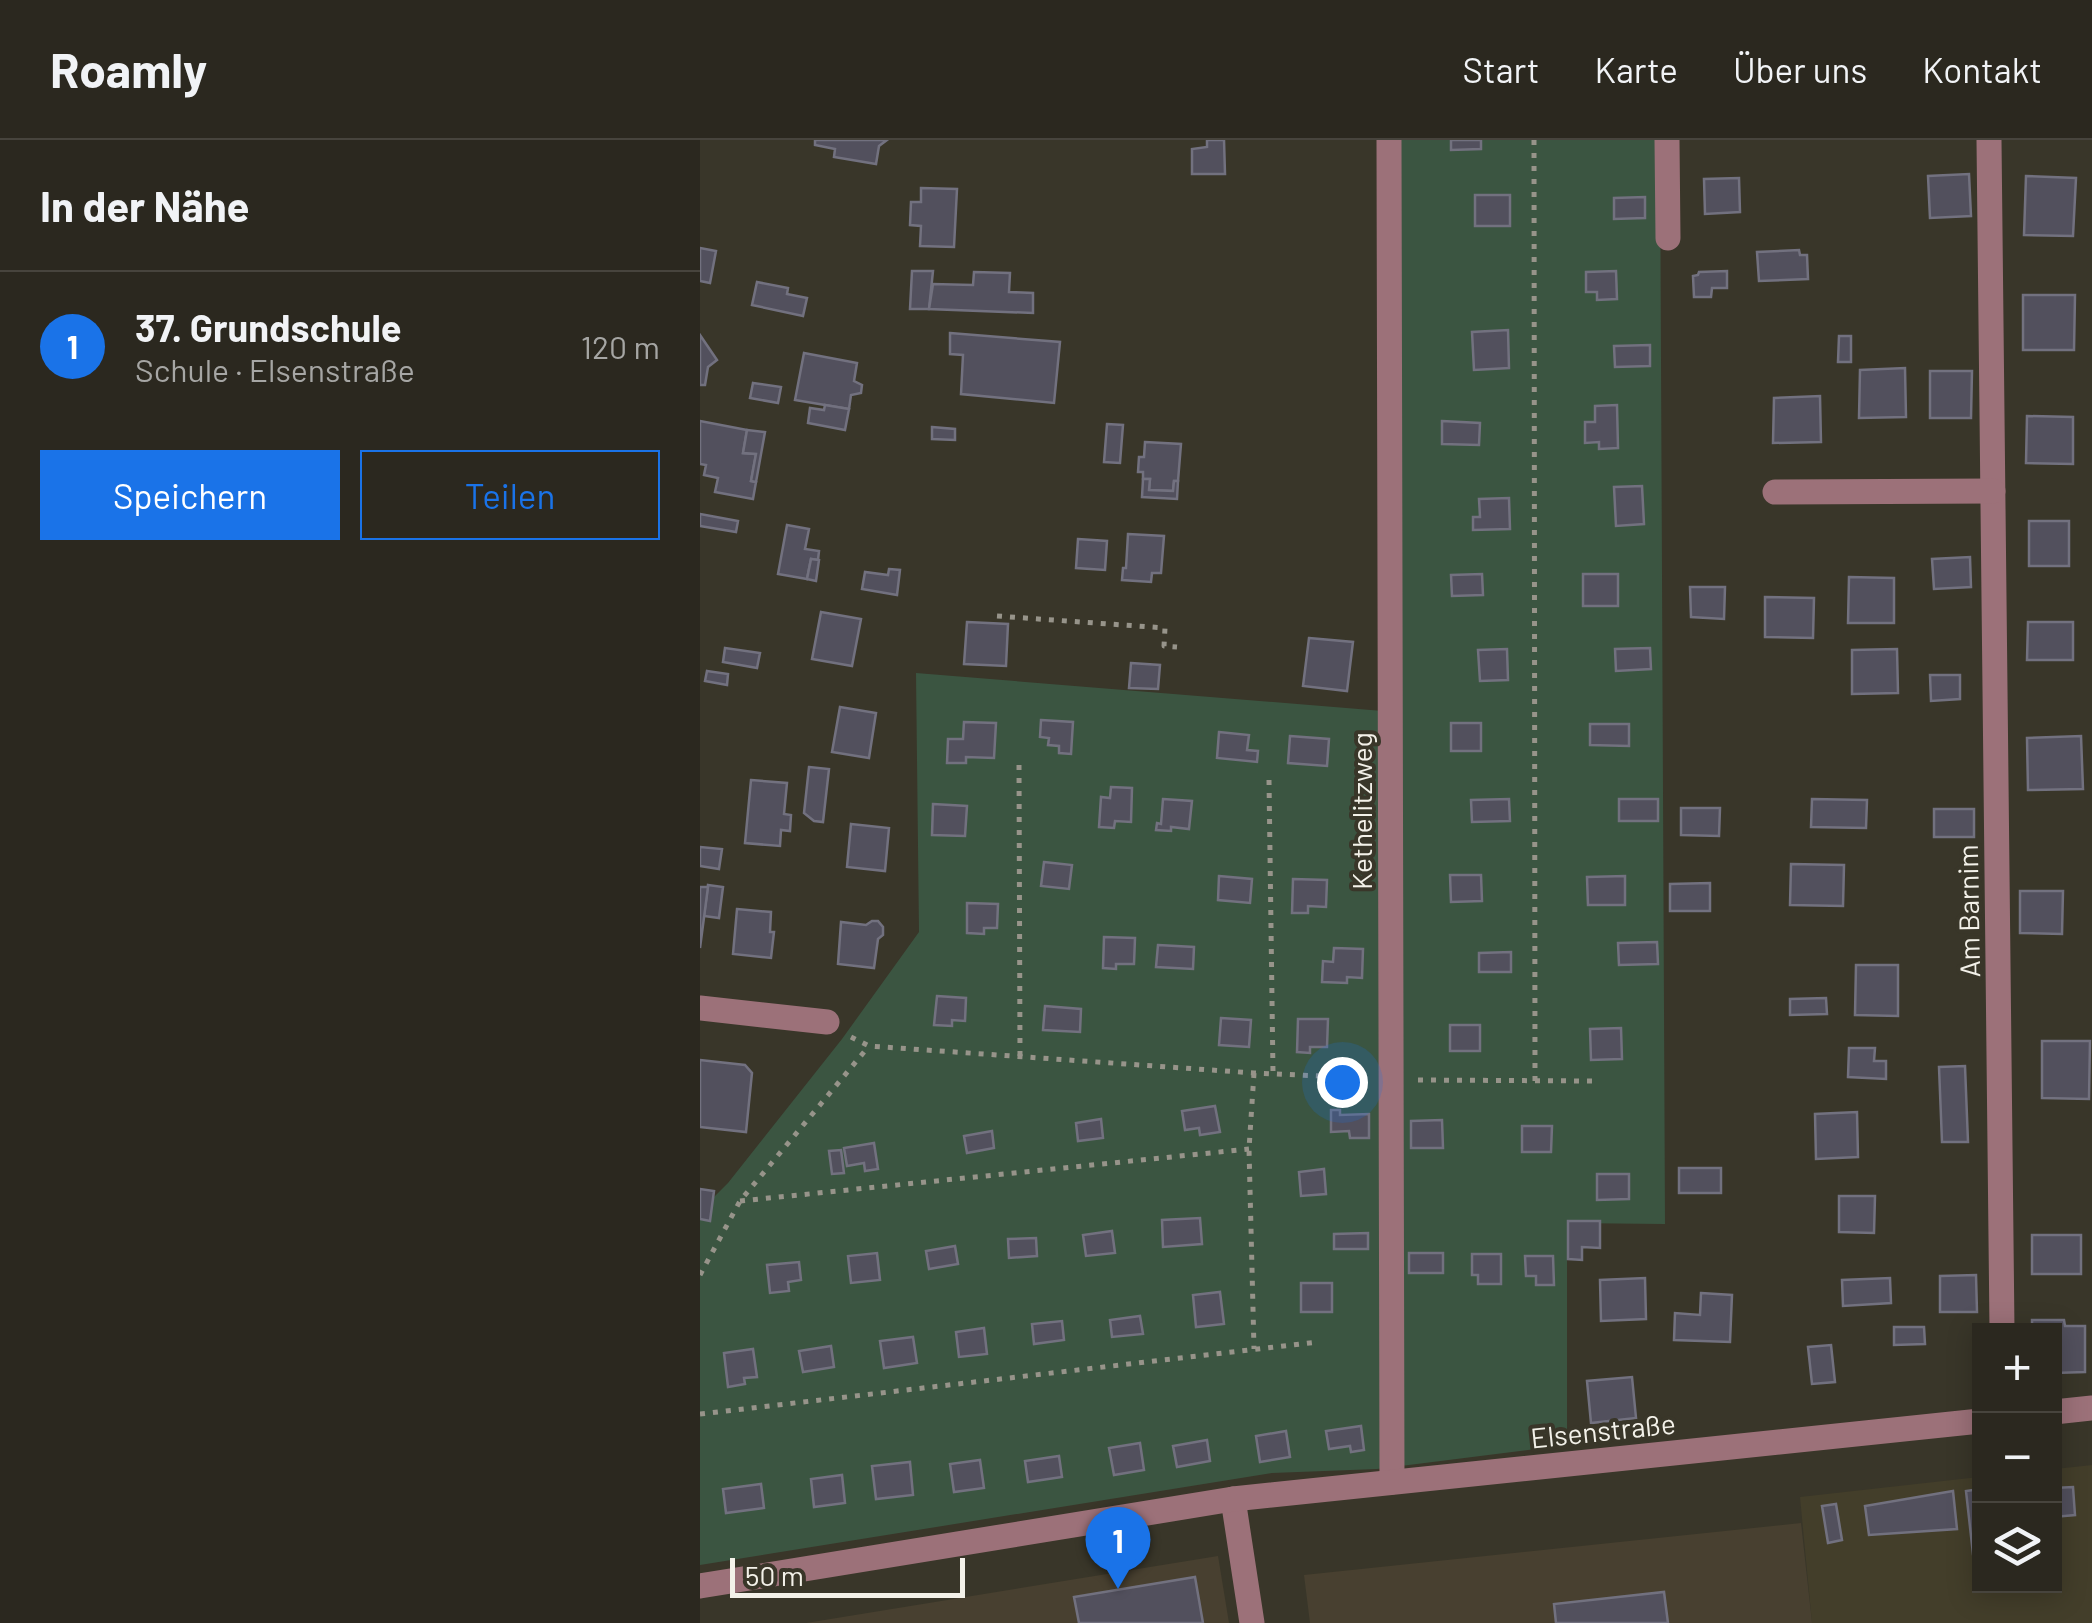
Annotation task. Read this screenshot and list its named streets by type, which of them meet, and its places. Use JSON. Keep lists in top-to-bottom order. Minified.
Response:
{"streets":{"street":["Kethelitzweg","Am Barnim","Elsenstraße"]},"crossings":[["Kethelitzweg","Elsenstraße"]],"scale_bar":"50 m","page":{"header":"Roamly","nav":["Start","Karte","Über uns","Kontakt"],"heading":"In der Nähe","list":[{"mark":"1","name":"37. Grundschule","note":"Schule · Elsenstraße","value":"120 m"}],"buttons":["Speichern","Teilen"],"map_buttons":["+","−"],"pins":"1","scale":"50 m"}}
